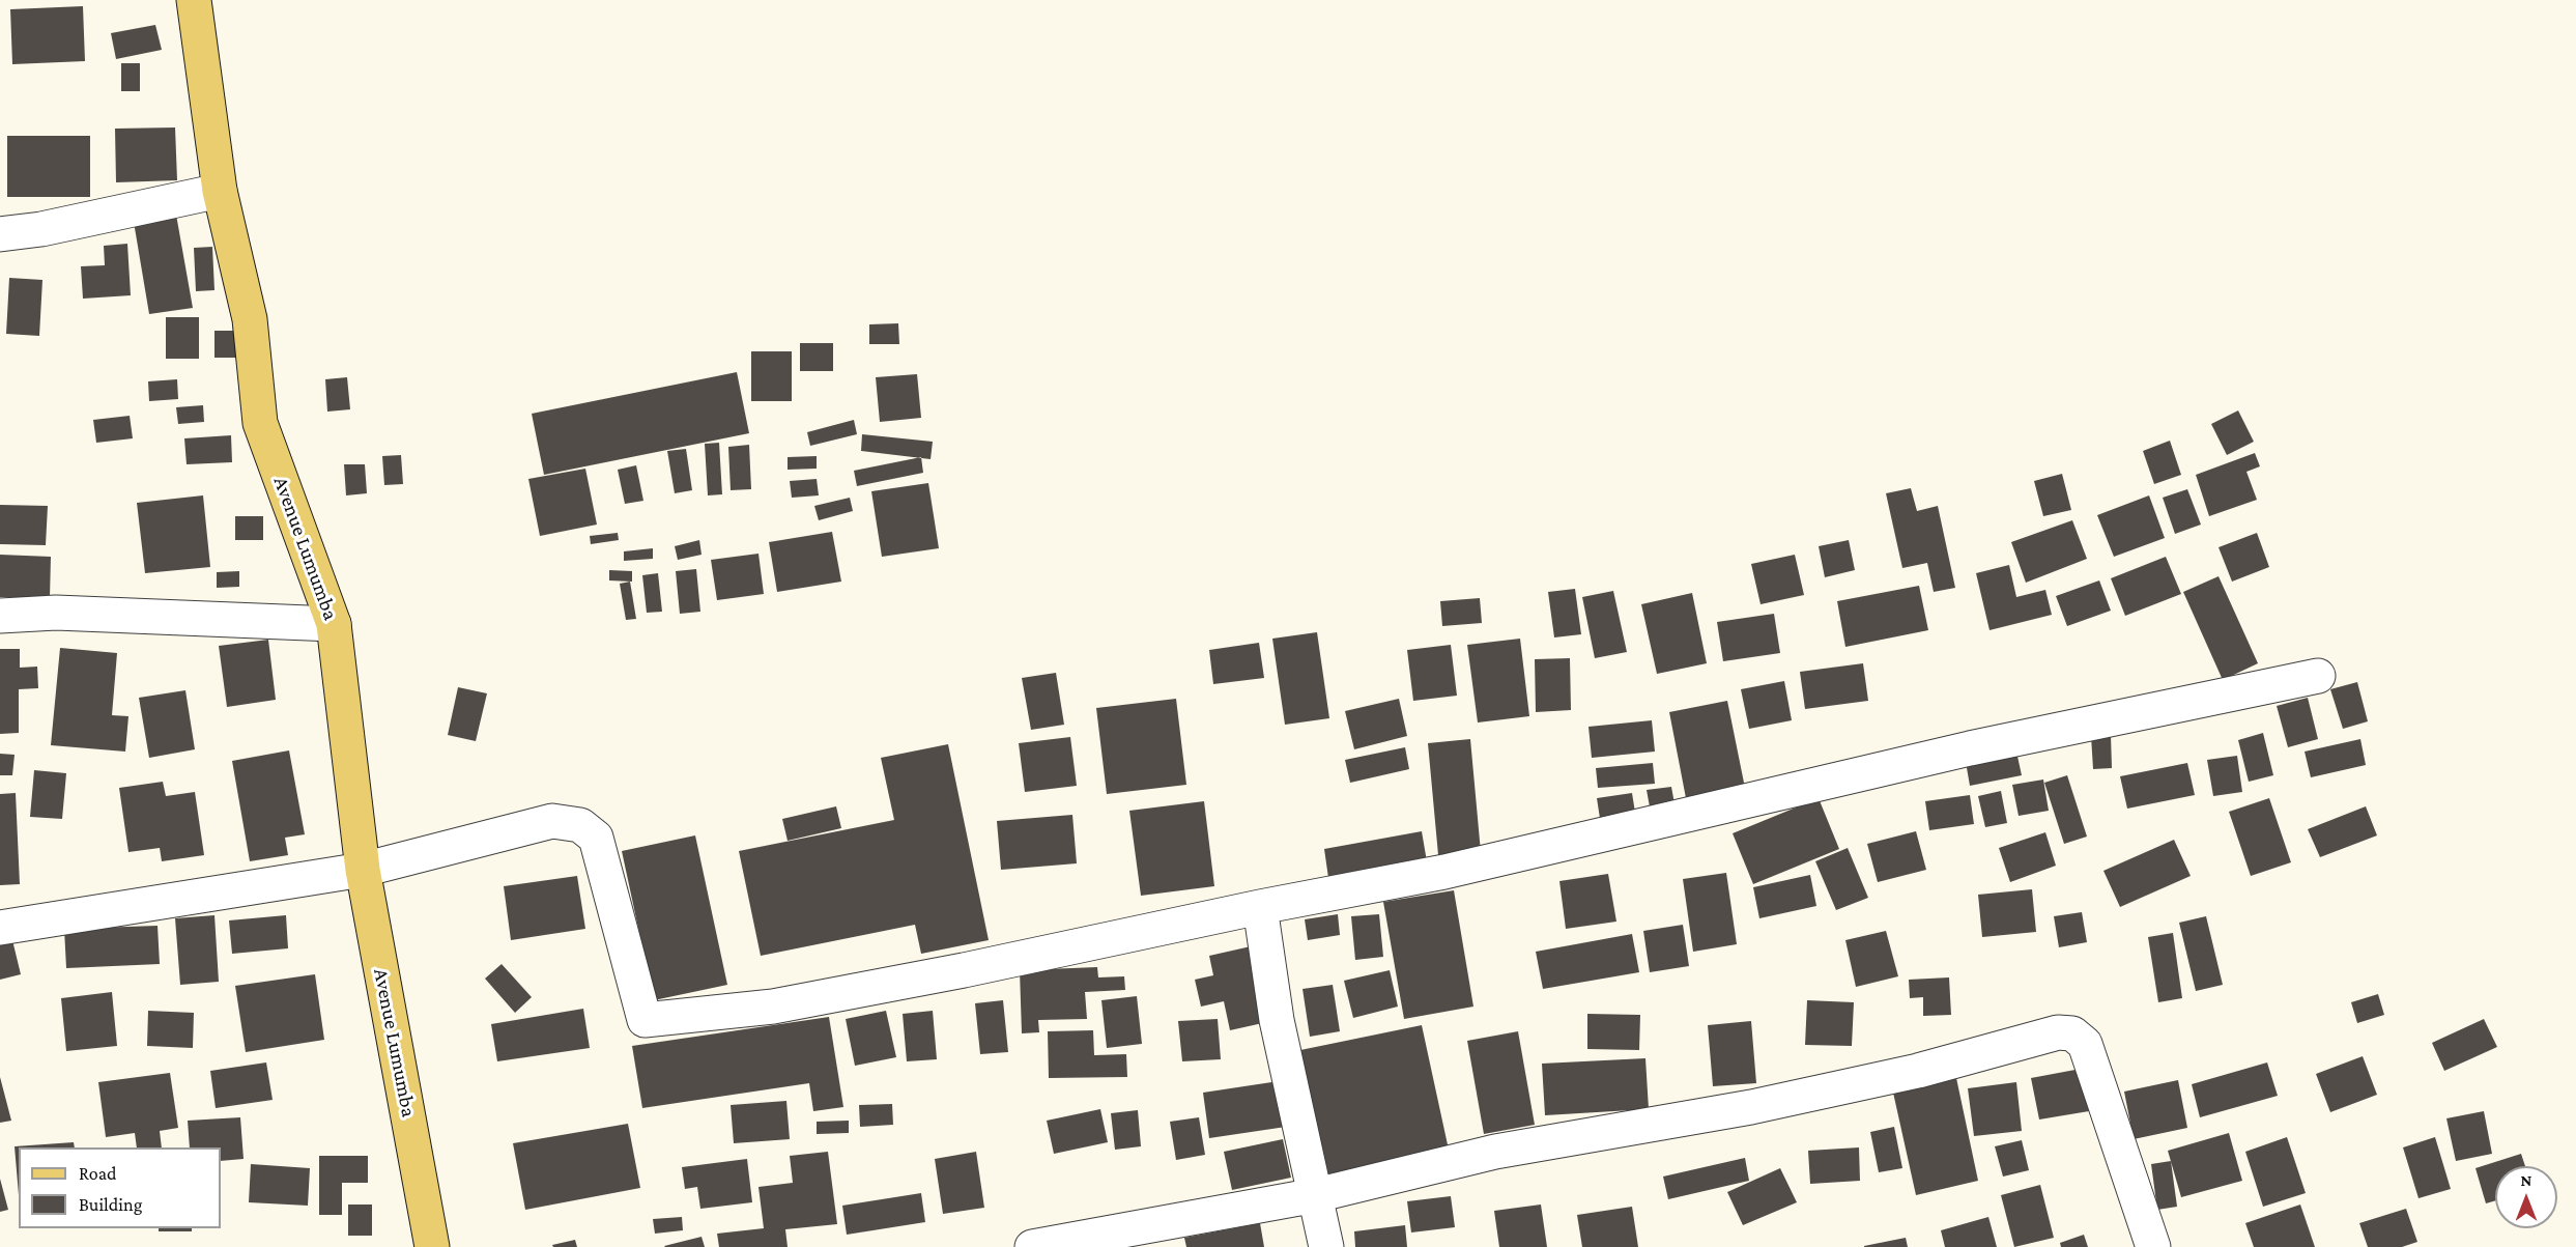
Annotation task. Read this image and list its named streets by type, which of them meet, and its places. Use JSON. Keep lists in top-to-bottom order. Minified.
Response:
{"streets":{"main road":["Avenue Lumumba"]},"legend":["Road","Building"],"north":"top"}
